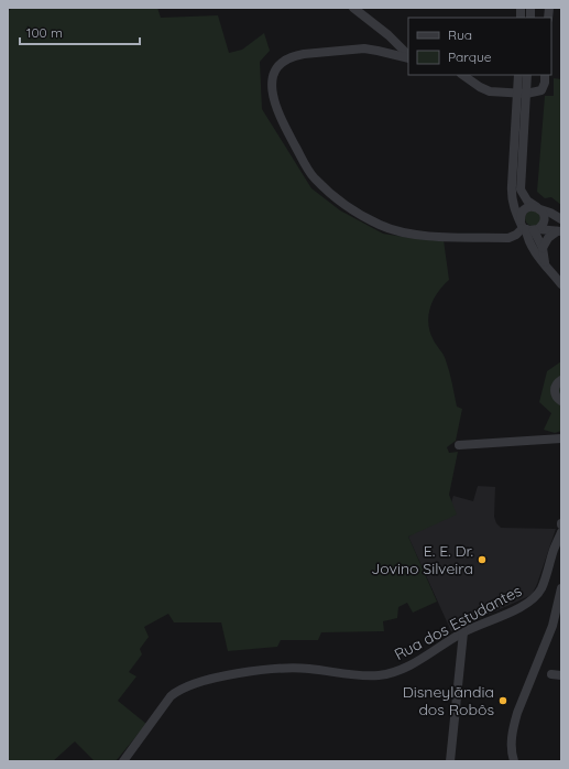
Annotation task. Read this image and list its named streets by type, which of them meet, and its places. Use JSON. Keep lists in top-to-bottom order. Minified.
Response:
{"streets":{"street":["Rua dos Estudantes"]},"places":["E. E. Dr. Jovino Silveira","Disneylãndia dos Robôs"],"legend":["Rua","Parque"],"scale_bar":"100 m"}
